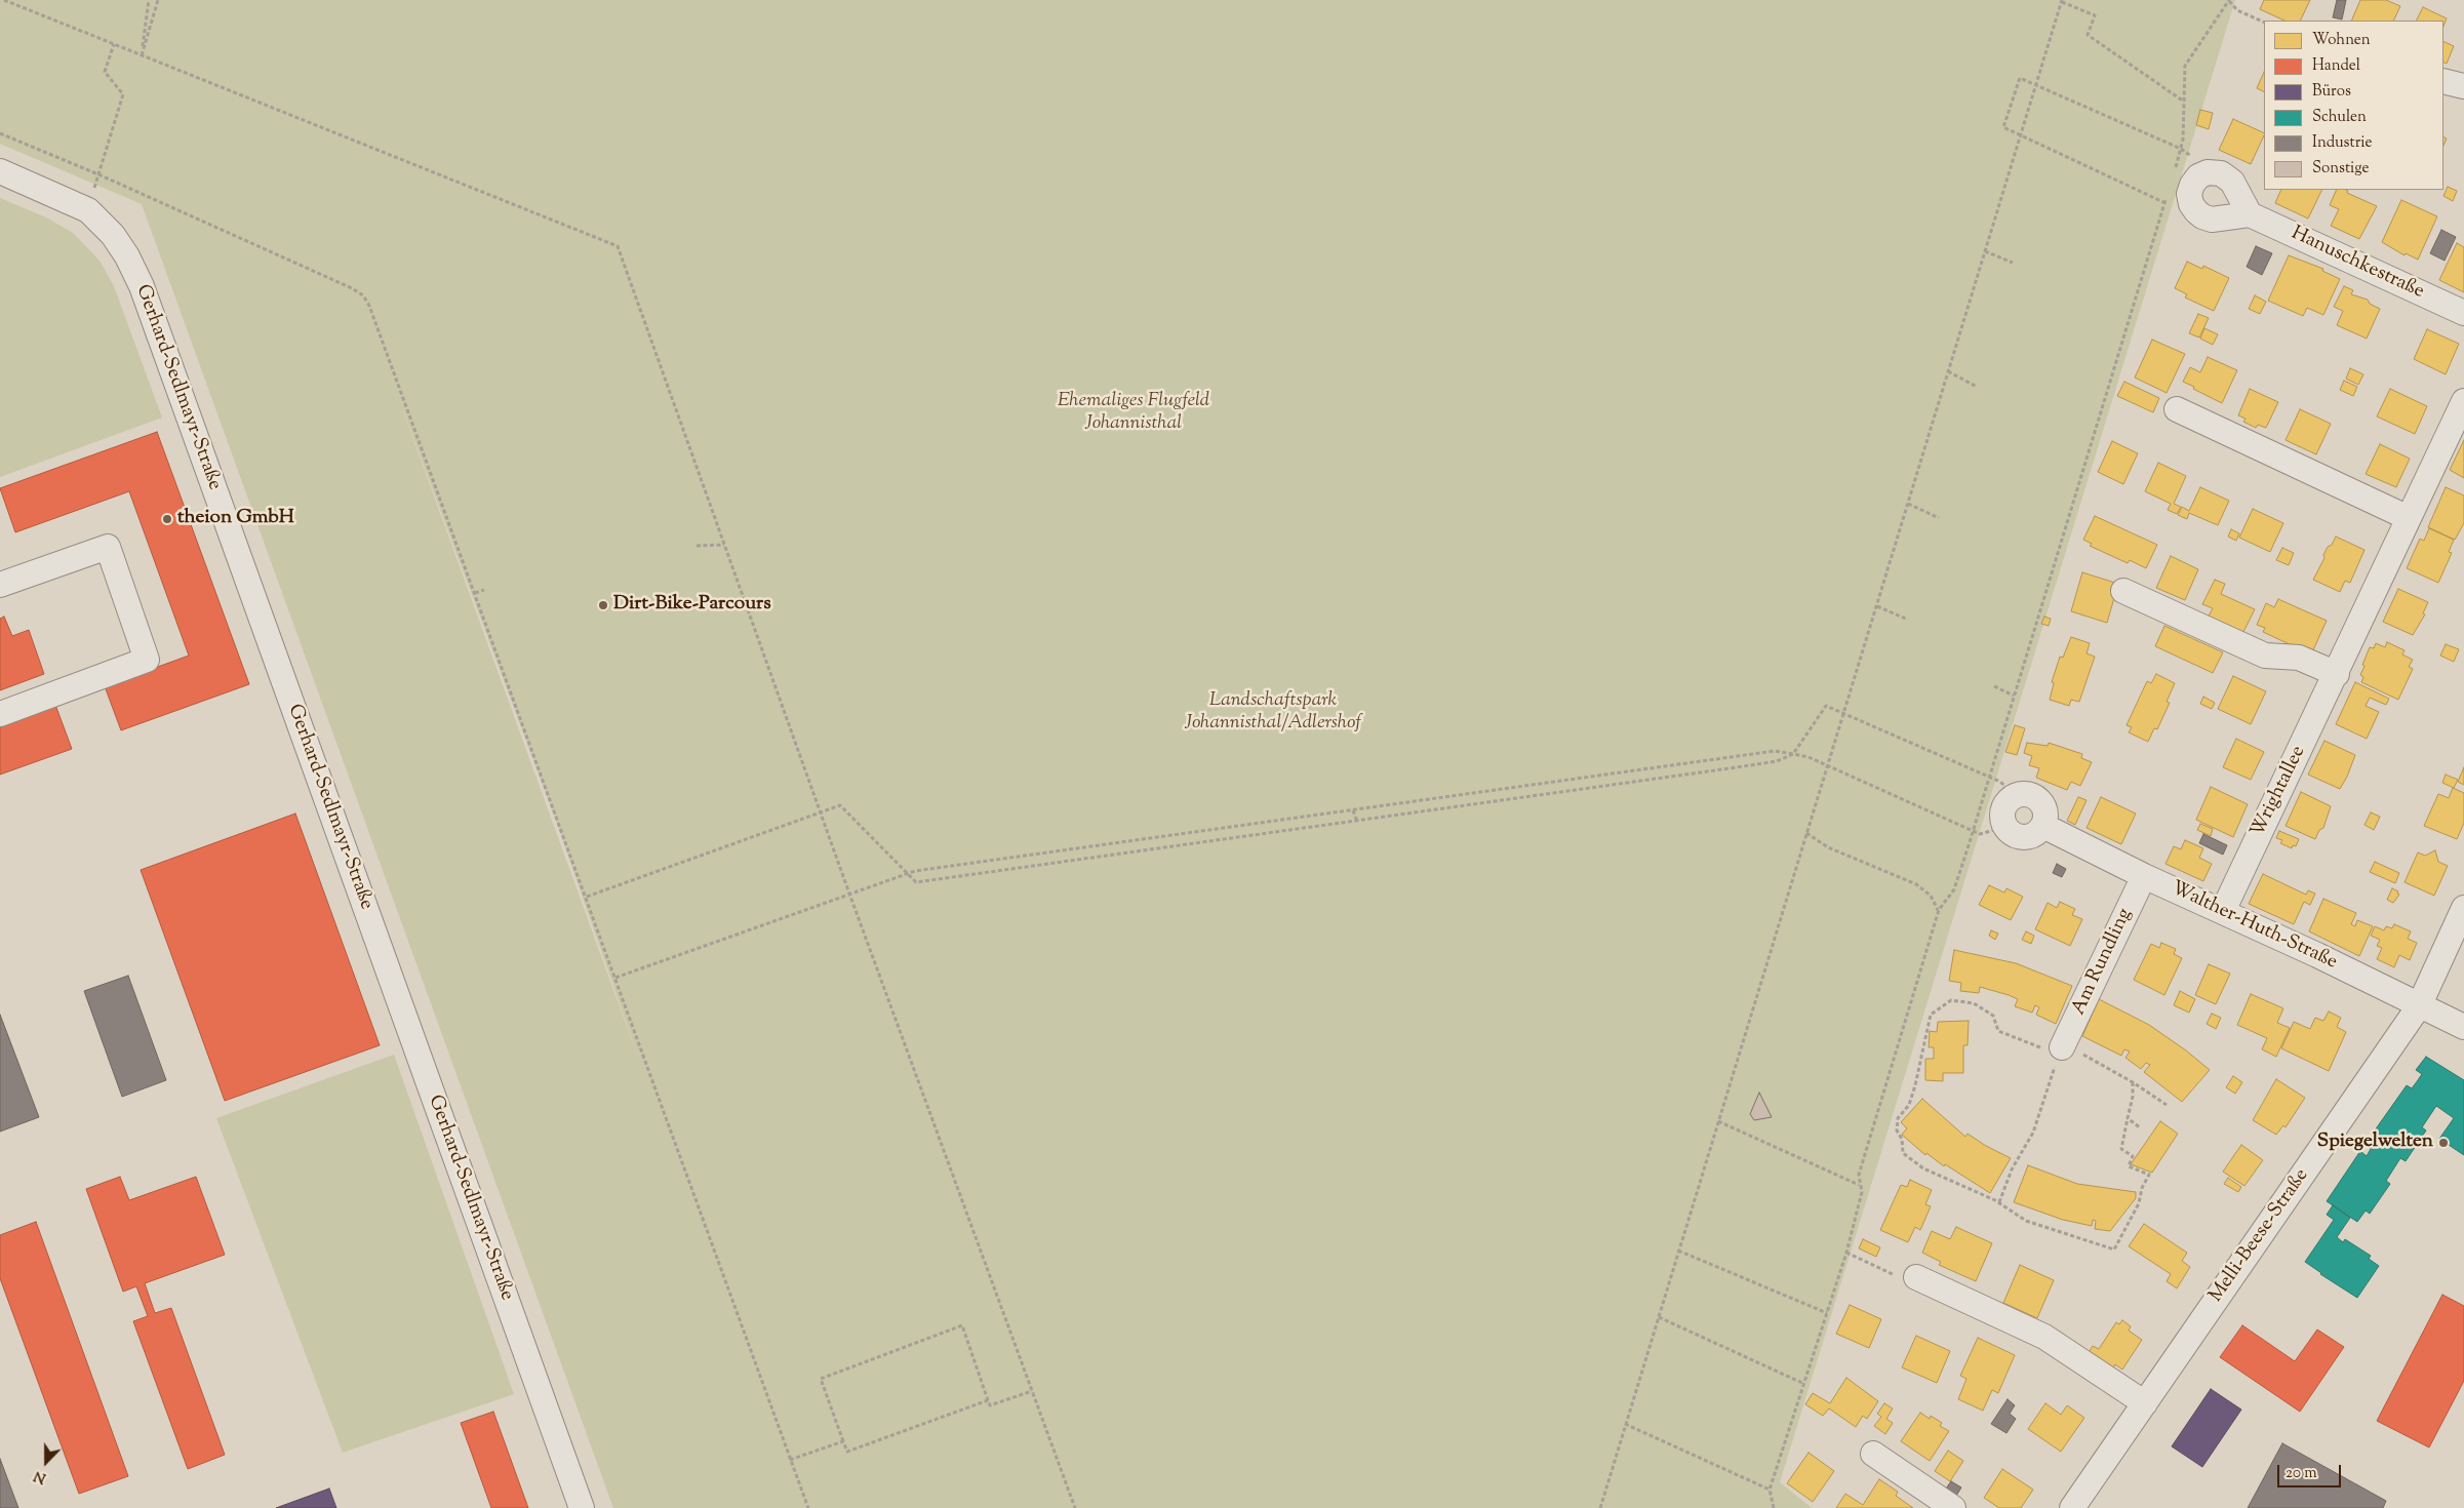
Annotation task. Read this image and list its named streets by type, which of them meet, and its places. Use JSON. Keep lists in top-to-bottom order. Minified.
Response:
{"streets":{"street":["Hanuschkestraße","Gerhard-Sedlmayr-Straße","Wrightallee","Walther-Huth-Straße","Am Rundling","Melli-Beese-Straße"]},"crossings":[["Wrightallee","Walther-Huth-Straße"],["Walther-Huth-Straße","Am Rundling"],["Walther-Huth-Straße","Melli-Beese-Straße"]],"parks":["Ehemaliges Flugfeld Johannisthal","Landschaftspark Johannisthal/Adlershof"],"places":["theion GmbH","Dirt-Bike-Parcours","Spiegelwelten"],"legend":["Wohnen","Handel","Büros","Schulen","Industrie","Sonstige"],"scale_bar":"20 m","north":"bottom"}
